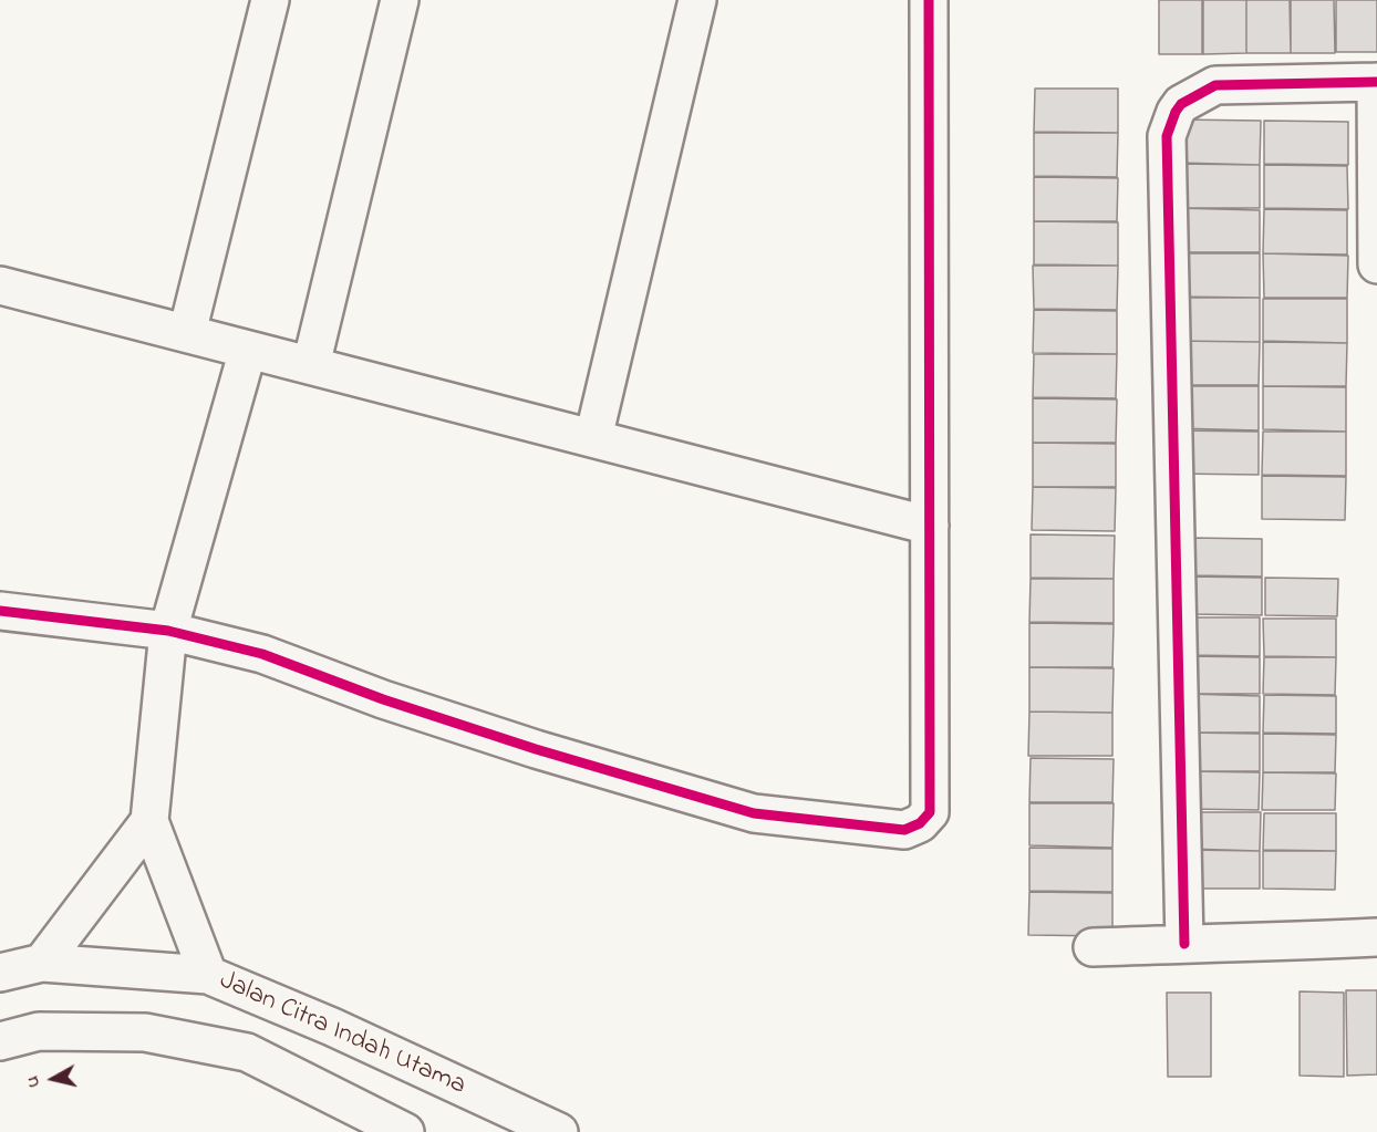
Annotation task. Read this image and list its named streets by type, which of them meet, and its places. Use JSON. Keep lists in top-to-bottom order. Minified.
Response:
{"streets":{"street":["Jalan Citra Indah Utama"]},"north":"left"}
